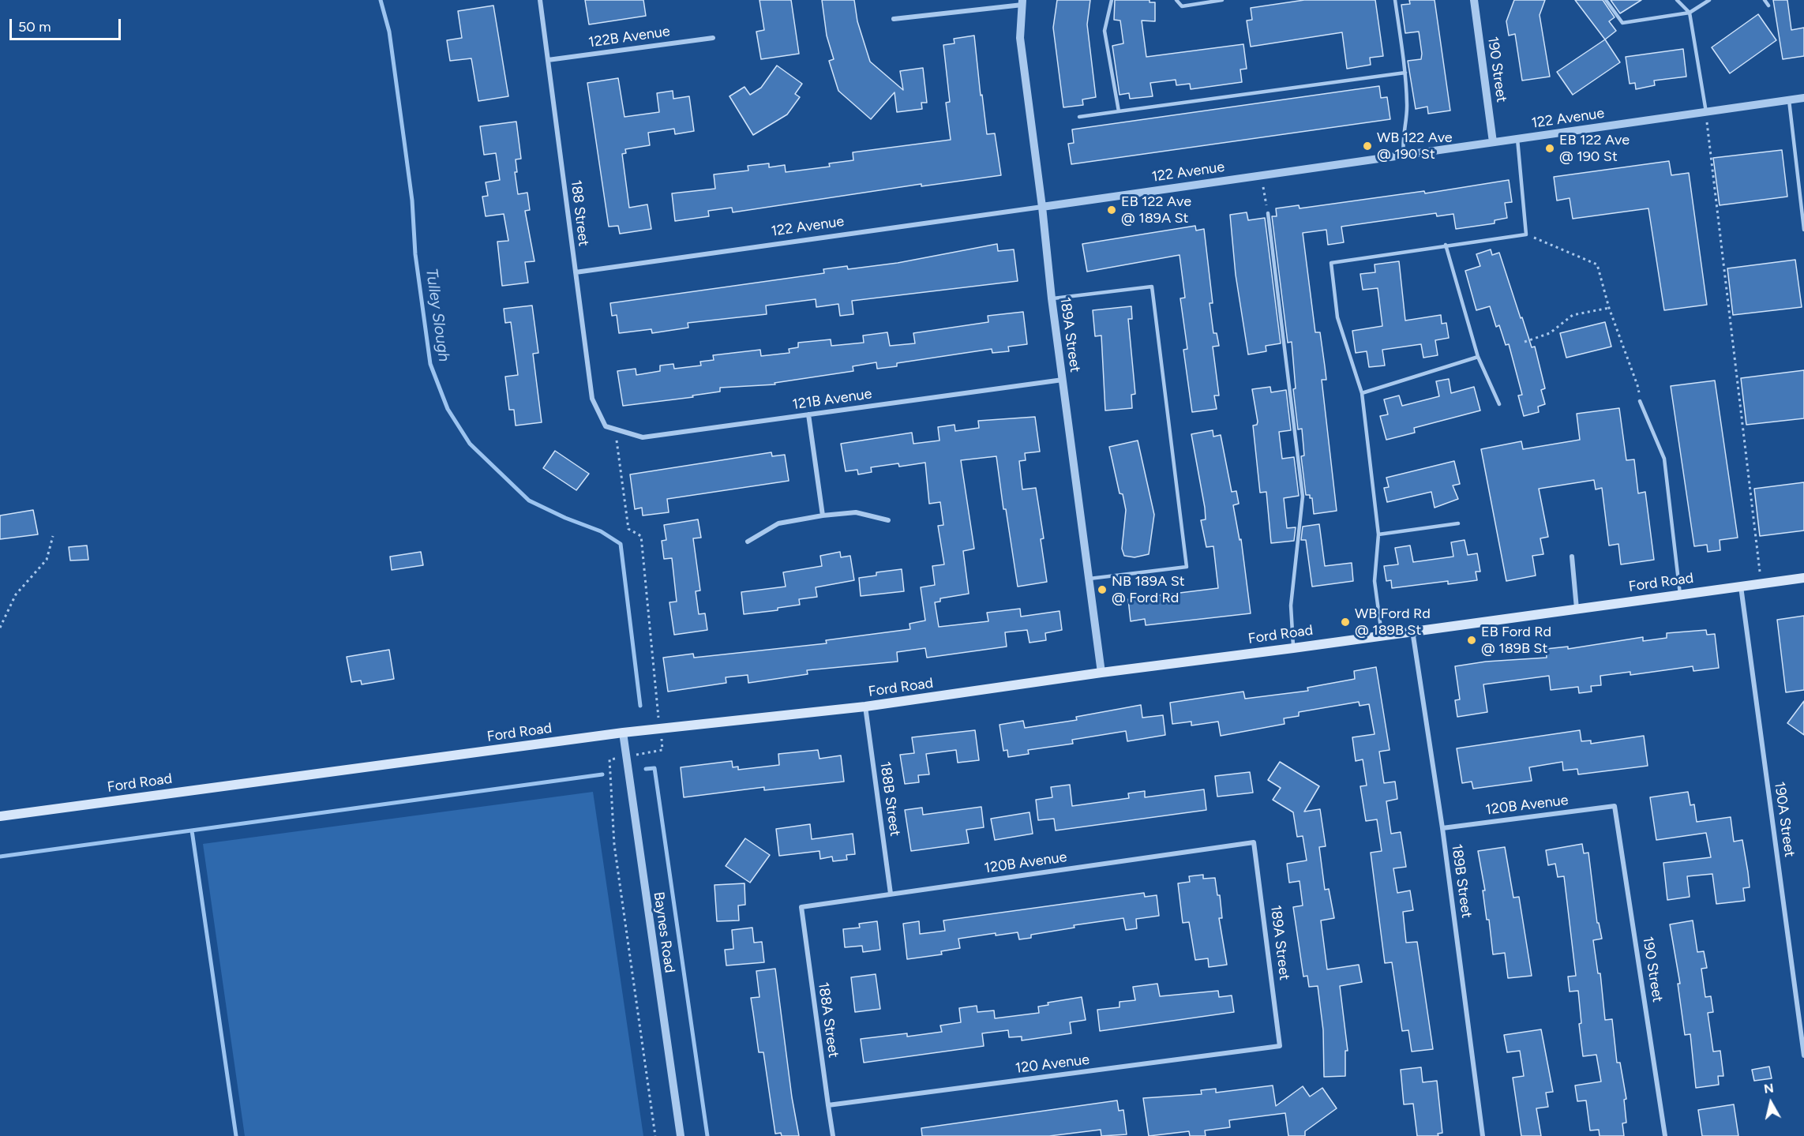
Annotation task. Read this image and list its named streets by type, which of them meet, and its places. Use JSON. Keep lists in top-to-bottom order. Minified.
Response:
{"streets":{"main road":["Ford Road"],"street":["122B Avenue","190 Street","122 Avenue","188 Street","189A Street","121B Avenue","188B Street","120B Avenue","190A Street","189B Street","Baynes Road","188A Street","120 Avenue"]},"crossings":[["122B Avenue","188 Street"],["190 Street","122 Avenue"],["190 Street","120B Avenue"],["122 Avenue","188 Street"],["122 Avenue","189A Street"],["188 Street","121B Avenue"],["189A Street","121B Avenue"],["189A Street","Ford Road"],["189A Street","120B Avenue"],["189A Street","120 Avenue"],["Ford Road","188B Street"],["Ford Road","190A Street"],["Ford Road","189B Street"],["Ford Road","Baynes Road"],["188B Street","120B Avenue"],["120B Avenue","189B Street"],["120B Avenue","188A Street"],["188A Street","120 Avenue"]],"water":["Tulley Slough"],"places":["WB 122 Ave @ 190 St","EB 122 Ave @ 190 St","EB 122 Ave @ 189A St","NB 189A St @ Ford Rd","WB Ford Rd @ 189B St","EB Ford Rd @ 189B St"],"scale_bar":"50 m","north":"top"}
